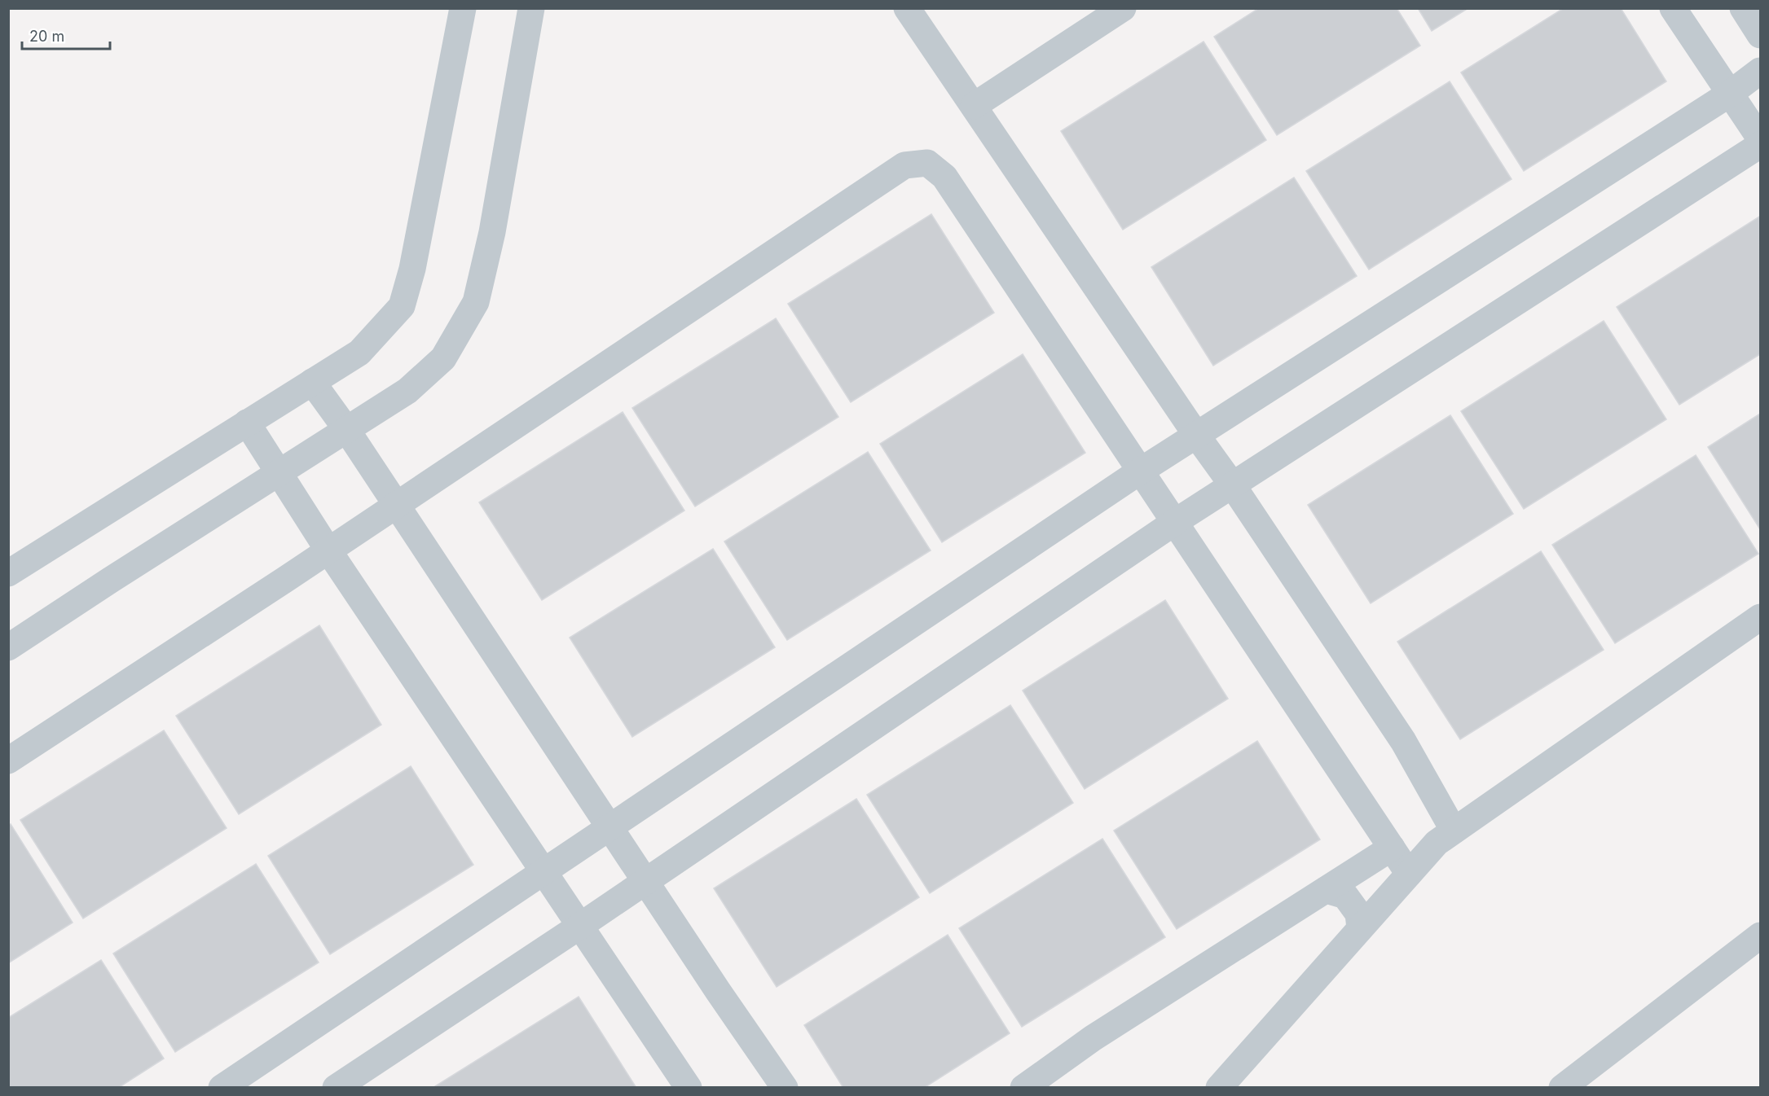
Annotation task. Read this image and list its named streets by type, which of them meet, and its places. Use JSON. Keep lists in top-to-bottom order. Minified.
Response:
{"scale_bar":"20 m"}
